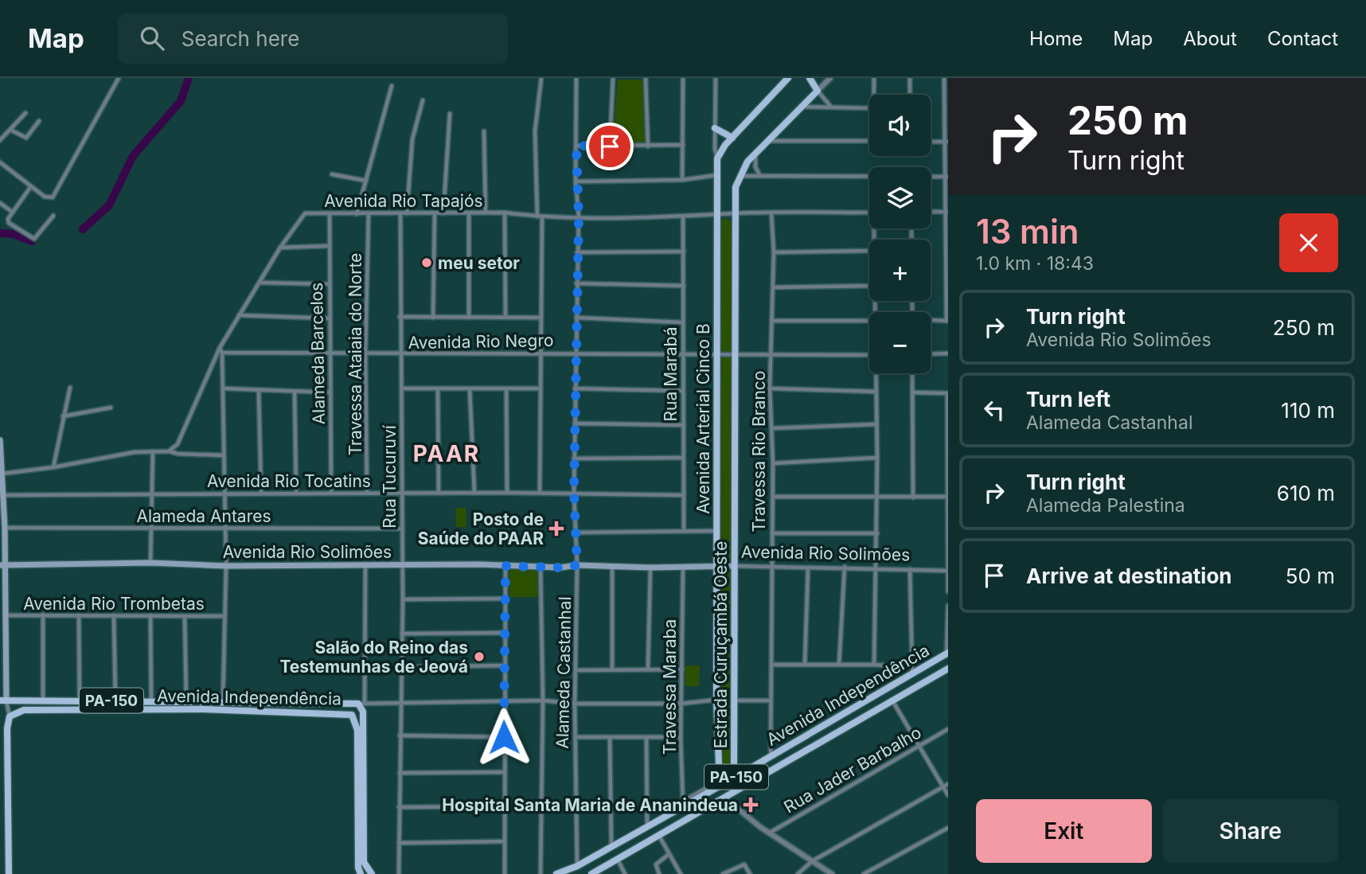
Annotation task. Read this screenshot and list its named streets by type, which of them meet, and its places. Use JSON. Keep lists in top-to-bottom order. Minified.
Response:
{"streets":{"main road":["Avenida Arterial Cinco B","Avenida Rio Solimões","Estrada Curuçambá Oeste","Avenida Independência","PA-150"],"street":["Avenida Rio Tapajós","Avenida Rio Negro","Alameda Barcelos","Travessa Ataiaia do Norte","Rua Marabá","Travessa Rio Branco","Rua Tucuruví","Avenida Rio Tocatins","Alameda Antares","Avenida Rio Trombetas","Alameda Castanhal","Travessa Maraba","Rua Jader Barbalho"]},"crossings":[["Avenida Rio Tapajós","Alameda Barcelos"],["Avenida Rio Tapajós","Travessa Ataiaia do Norte"],["Avenida Rio Tapajós","Rua Marabá"],["Avenida Rio Tapajós","Avenida Arterial Cinco B"],["Avenida Rio Tapajós","Travessa Rio Branco"],["Avenida Rio Tapajós","Rua Tucuruví"],["Avenida Rio Tapajós","Estrada Curuçambá Oeste"],["Avenida Rio Tapajós","Alameda Castanhal"],["Avenida Rio Negro","Alameda Barcelos"],["Avenida Rio Negro","Travessa Ataiaia do Norte"],["Avenida Rio Negro","Rua Marabá"],["Avenida Rio Negro","Avenida Arterial Cinco B"],["Avenida Rio Negro","Travessa Rio Branco"],["Avenida Rio Negro","Rua Tucuruví"],["Avenida Rio Negro","Estrada Curuçambá Oeste"],["Avenida Rio Negro","Alameda Castanhal"],["Alameda Barcelos","Avenida Rio Tocatins"],["Travessa Ataiaia do Norte","Avenida Rio Tocatins"],["Rua Marabá","Avenida Rio Tocatins"],["Avenida Arterial Cinco B","Avenida Rio Solimões"],["Avenida Arterial Cinco B","Avenida Independência"],["Travessa Rio Branco","Avenida Rio Solimões"],["Travessa Rio Branco","Avenida Independência"],["Rua Tucuruví","Avenida Rio Tocatins"],["Rua Tucuruví","Alameda Antares"],["Rua Tucuruví","Avenida Rio Solimões"],["Avenida Rio Tocatins","Alameda Castanhal"],["Avenida Rio Solimões","Estrada Curuçambá Oeste"],["Avenida Rio Solimões","Alameda Castanhal"],["Avenida Rio Solimões","Travessa Maraba"],["Estrada Curuçambá Oeste","Avenida Independência"],["Alameda Castanhal","Avenida Independência"],["Travessa Maraba","Avenida Independência"]],"districts":["PAAR"],"places":{"other":["meu setor","Salão do Reino das Testemunhas de Jeová"],"health":["Posto de Saúde do PAAR","Hospital Santa Maria de Ananindeua"]},"page":{"header":"Map","search":"Search here","nav":["Home","Map","About","Contact"],"turn":["250 m","Turn right"],"map_buttons":["+","−"],"heading":["13 min","1.0 km · 18:43"],"list":[{"name":"Turn right","note":"Avenida Rio Solimões","value":"250 m"},{"name":"Turn left","note":"Alameda Castanhal","value":"110 m"},{"name":"Turn right","note":"Alameda Palestina","value":"610 m"},{"name":"Arrive at destination","value":"50 m"}],"buttons":["Exit","Share"]}}
